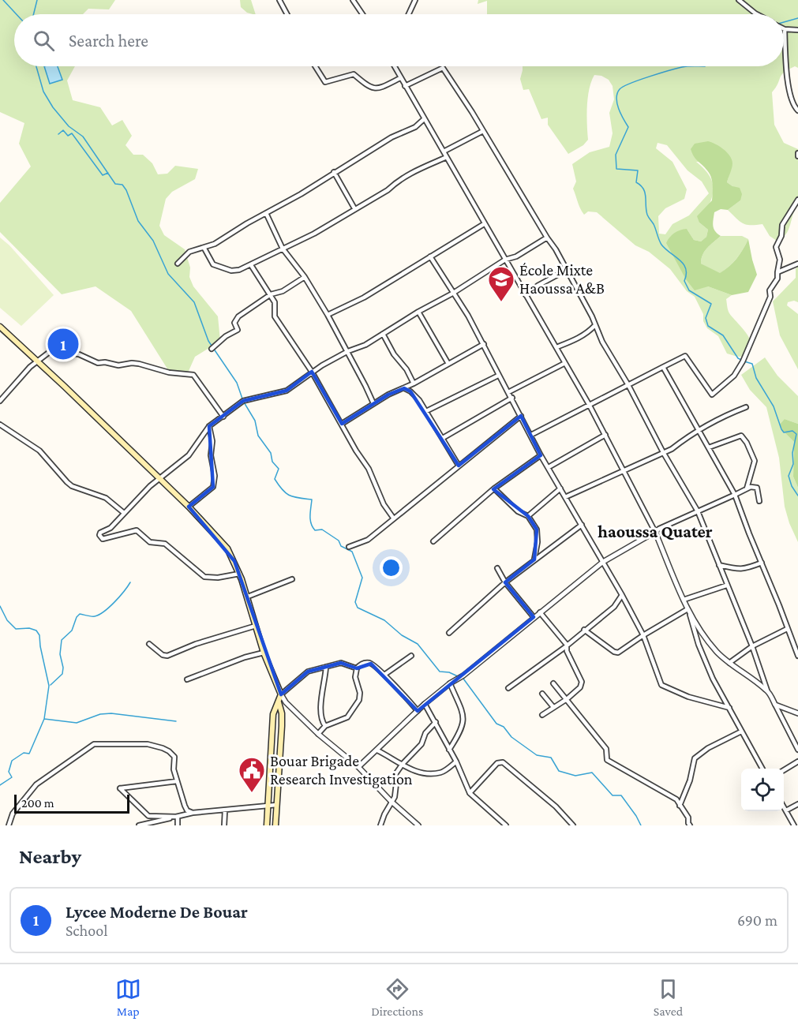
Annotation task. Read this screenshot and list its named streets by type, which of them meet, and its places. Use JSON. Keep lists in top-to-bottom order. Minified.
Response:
{"districts":["haoussa Quater"],"places":{"school or university":["École Mixte Haoussa A&B"],"public building":["Bouar Brigade Research Investigation"]},"scale_bar":"200 m","page":{"search":"Search here","pins":"1","scale":"200 m","heading":"Nearby","list":[{"mark":"1","name":"Lycee Moderne De Bouar","note":"School","value":"690 m"}],"nav":["Map","Directions","Saved"]}}
